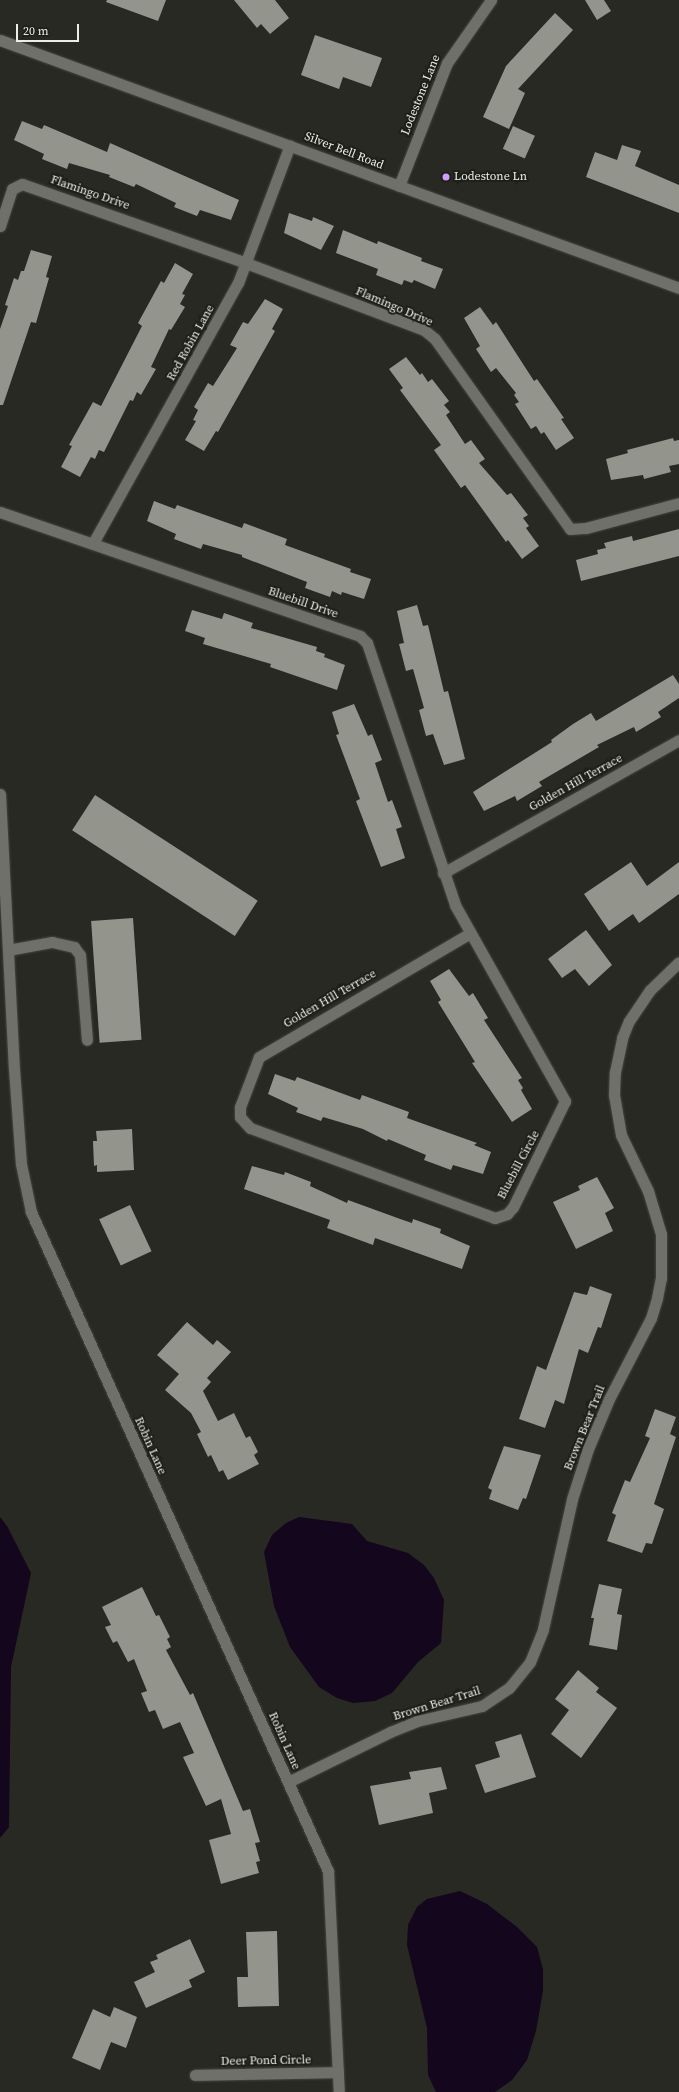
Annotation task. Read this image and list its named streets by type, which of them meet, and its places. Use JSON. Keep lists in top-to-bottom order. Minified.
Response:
{"streets":{"street":["Lodestone Lane","Silver Bell Road","Flamingo Drive","Red Robin Lane","Bluebill Drive","Golden Hill Terrace","Bluebill Circle","Brown Bear Trail","Robin Lane","Deer Pond Circle"]},"crossings":[["Lodestone Lane","Silver Bell Road"],["Silver Bell Road","Red Robin Lane"],["Flamingo Drive","Red Robin Lane"],["Red Robin Lane","Bluebill Drive"],["Bluebill Drive","Golden Hill Terrace"],["Bluebill Drive","Bluebill Circle"],["Golden Hill Terrace","Bluebill Circle"],["Brown Bear Trail","Robin Lane"],["Robin Lane","Deer Pond Circle"]],"places":["Lodestone Ln"],"scale_bar":"20 m"}
